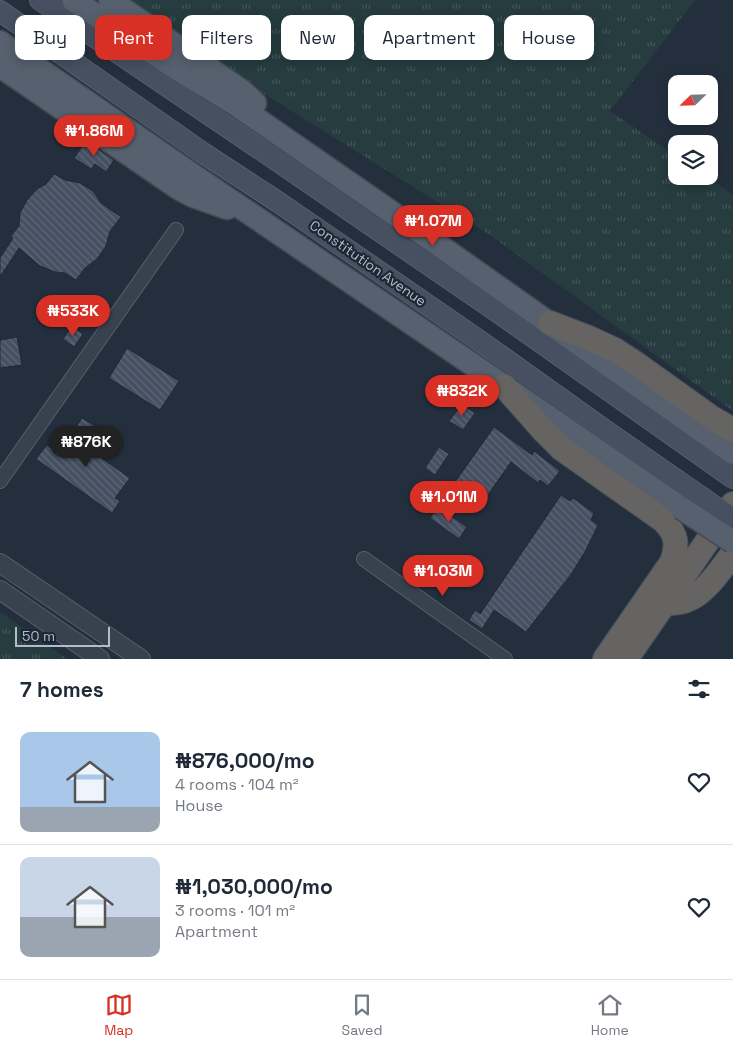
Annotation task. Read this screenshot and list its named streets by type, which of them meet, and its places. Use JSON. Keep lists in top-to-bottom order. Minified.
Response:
{"streets":{"main road":["Constitution Avenue"]},"scale_bar":"50 m","north":"bottom left","page":{"chip":["Buy","Rent","Filters","New","Apartment","House"],"price":["₦1.86M","₦1.07M","₦533K","₦832K","₦876K","₦1.01M","₦1.03M"],"scale":"50 m","heading":"7 homes","list":[{"name":"₦876,000/mo","note":"4 rooms · 104 m² · House"},{"name":"₦1,030,000/mo","note":"3 rooms · 101 m² · Apartment"}],"tabs":["Map","Saved","Home"]}}
